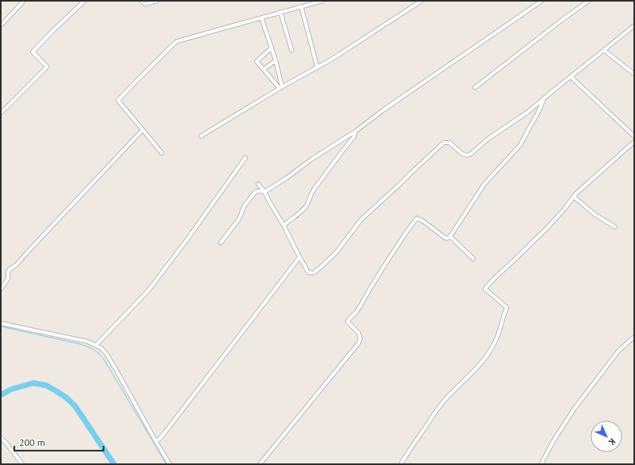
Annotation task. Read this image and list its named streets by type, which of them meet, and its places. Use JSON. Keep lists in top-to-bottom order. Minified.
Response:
{"scale_bar":"200 m","north":"bottom right"}
